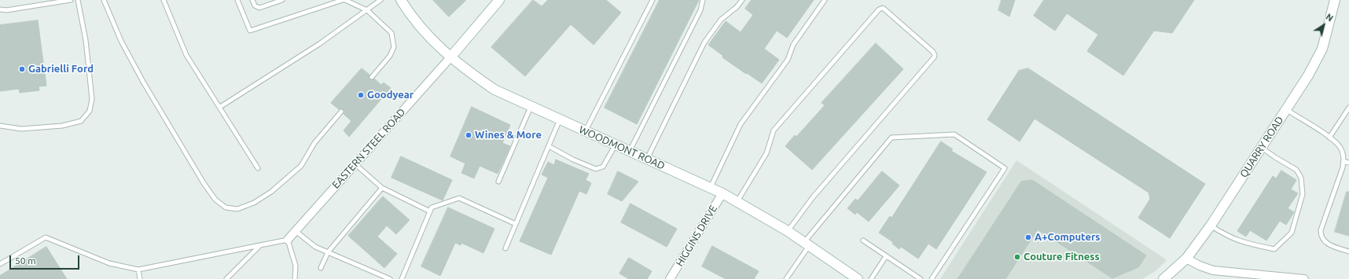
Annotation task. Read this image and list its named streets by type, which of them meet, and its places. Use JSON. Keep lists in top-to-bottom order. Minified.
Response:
{"streets":{"main road":["QUARRY ROAD","WOODMONT ROAD"],"street":["EASTERN STEEL ROAD","HIGGINS DRIVE"]},"crossings":[["WOODMONT ROAD","EASTERN STEEL ROAD"],["WOODMONT ROAD","HIGGINS DRIVE"]],"places":["Gabrielli Ford","Goodyear","Wines & More","A+Computers","Couture Fitness"],"scale_bar":"50 m","north":"top right"}
